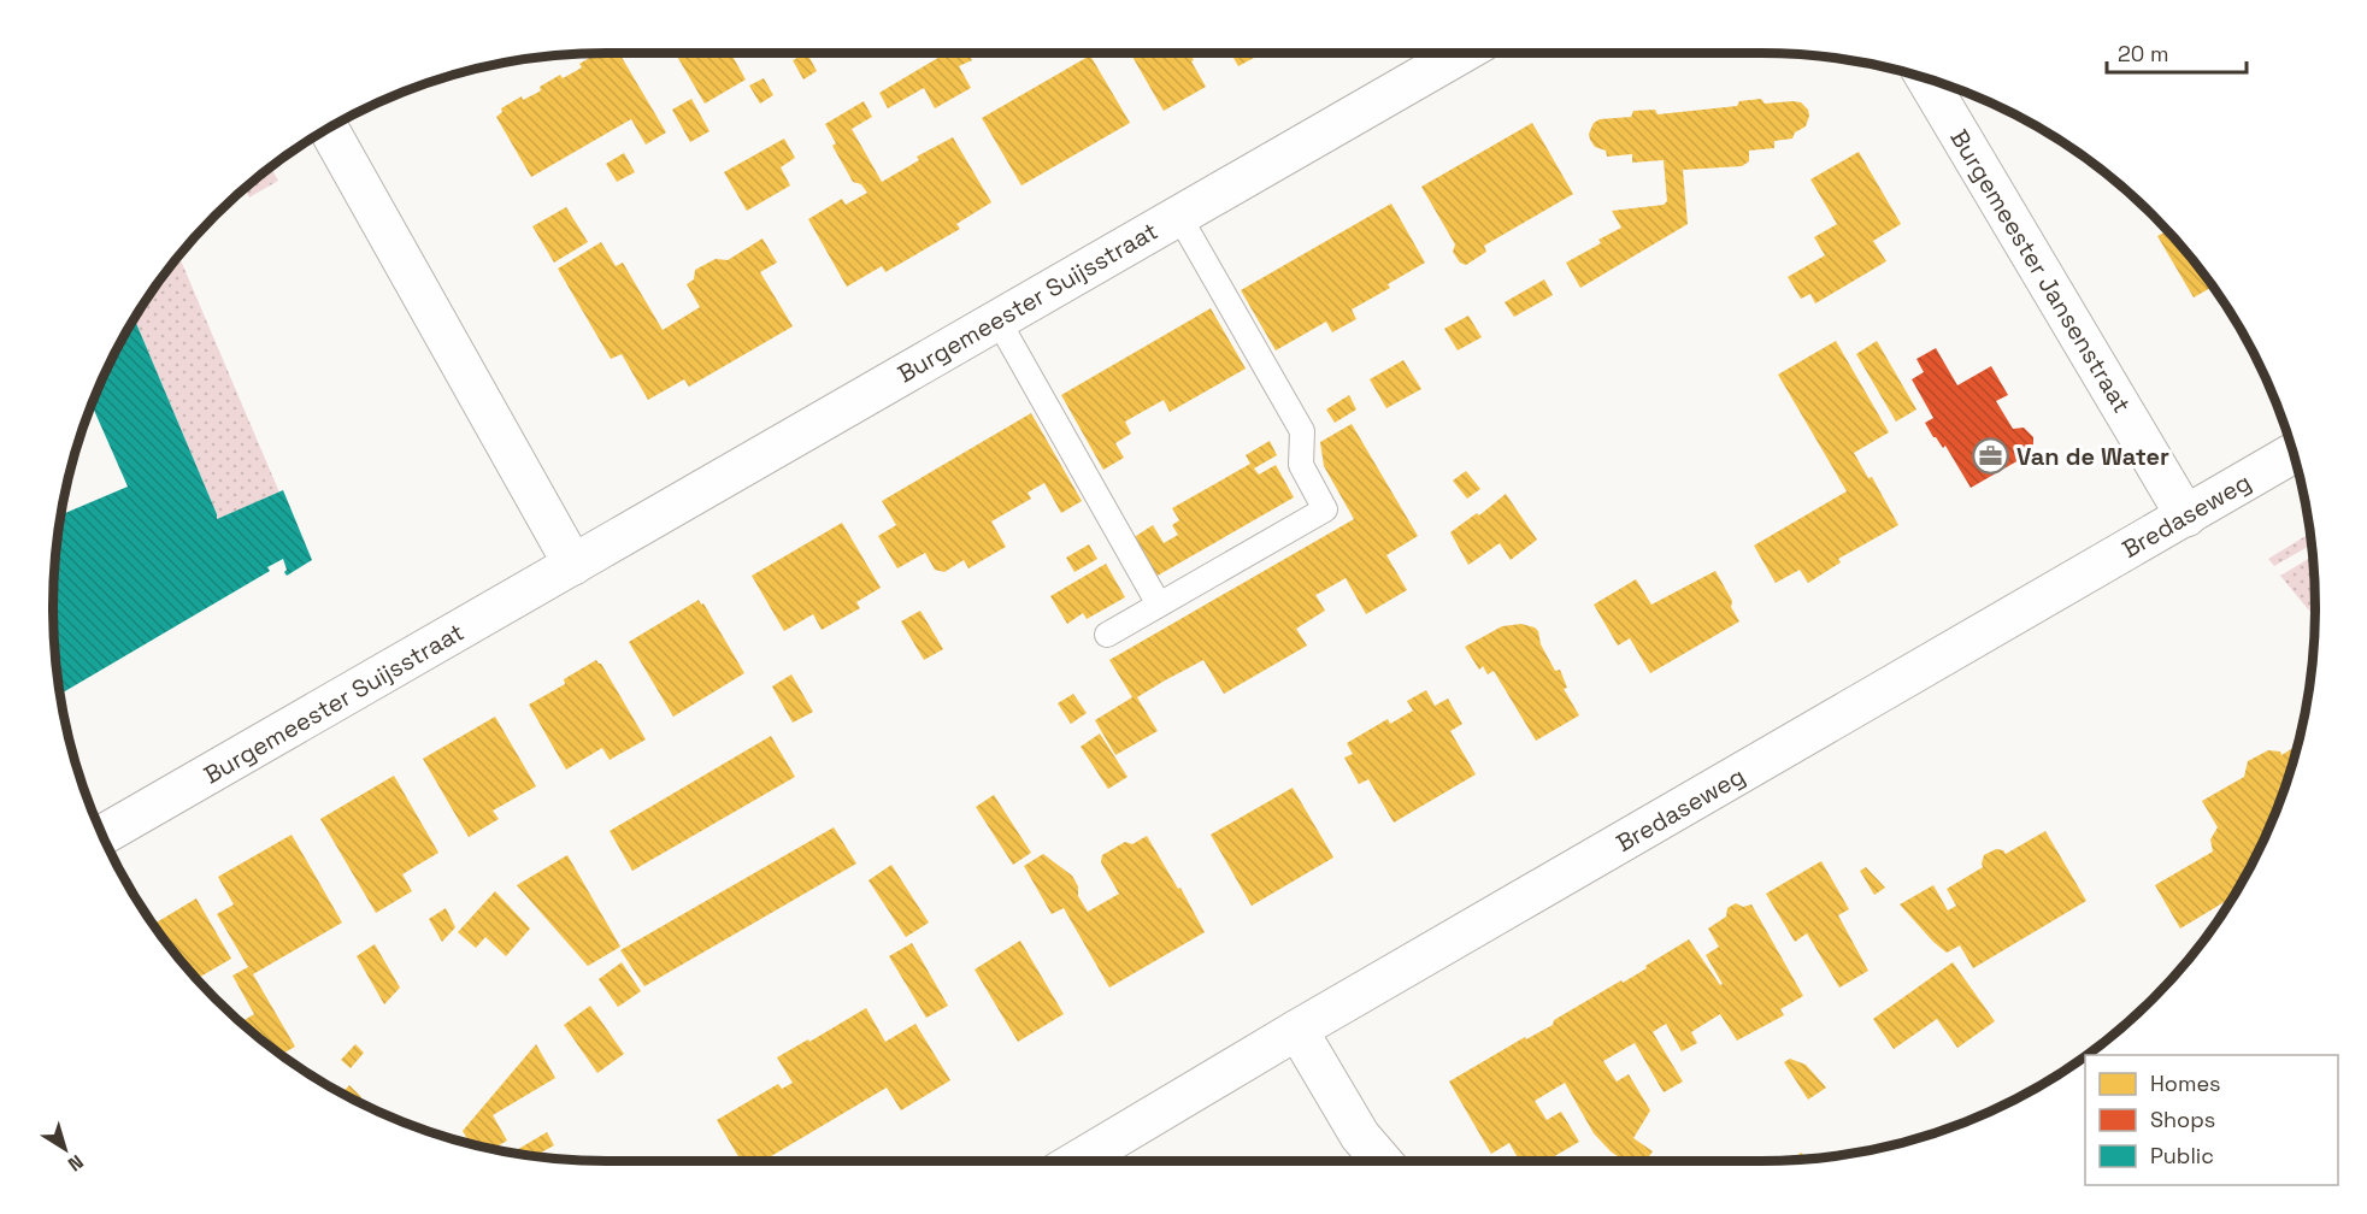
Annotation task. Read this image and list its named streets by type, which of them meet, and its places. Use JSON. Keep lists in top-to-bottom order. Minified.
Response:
{"streets":{"street":["Burgemeester Jansenstraat","Burgemeester Suijsstraat","Bredaseweg"]},"crossings":[["Burgemeester Jansenstraat","Bredaseweg"]],"places":{"office":["Van de Water"]},"legend":["Homes","Shops","Public"],"scale_bar":"20 m","north":"bottom right"}
